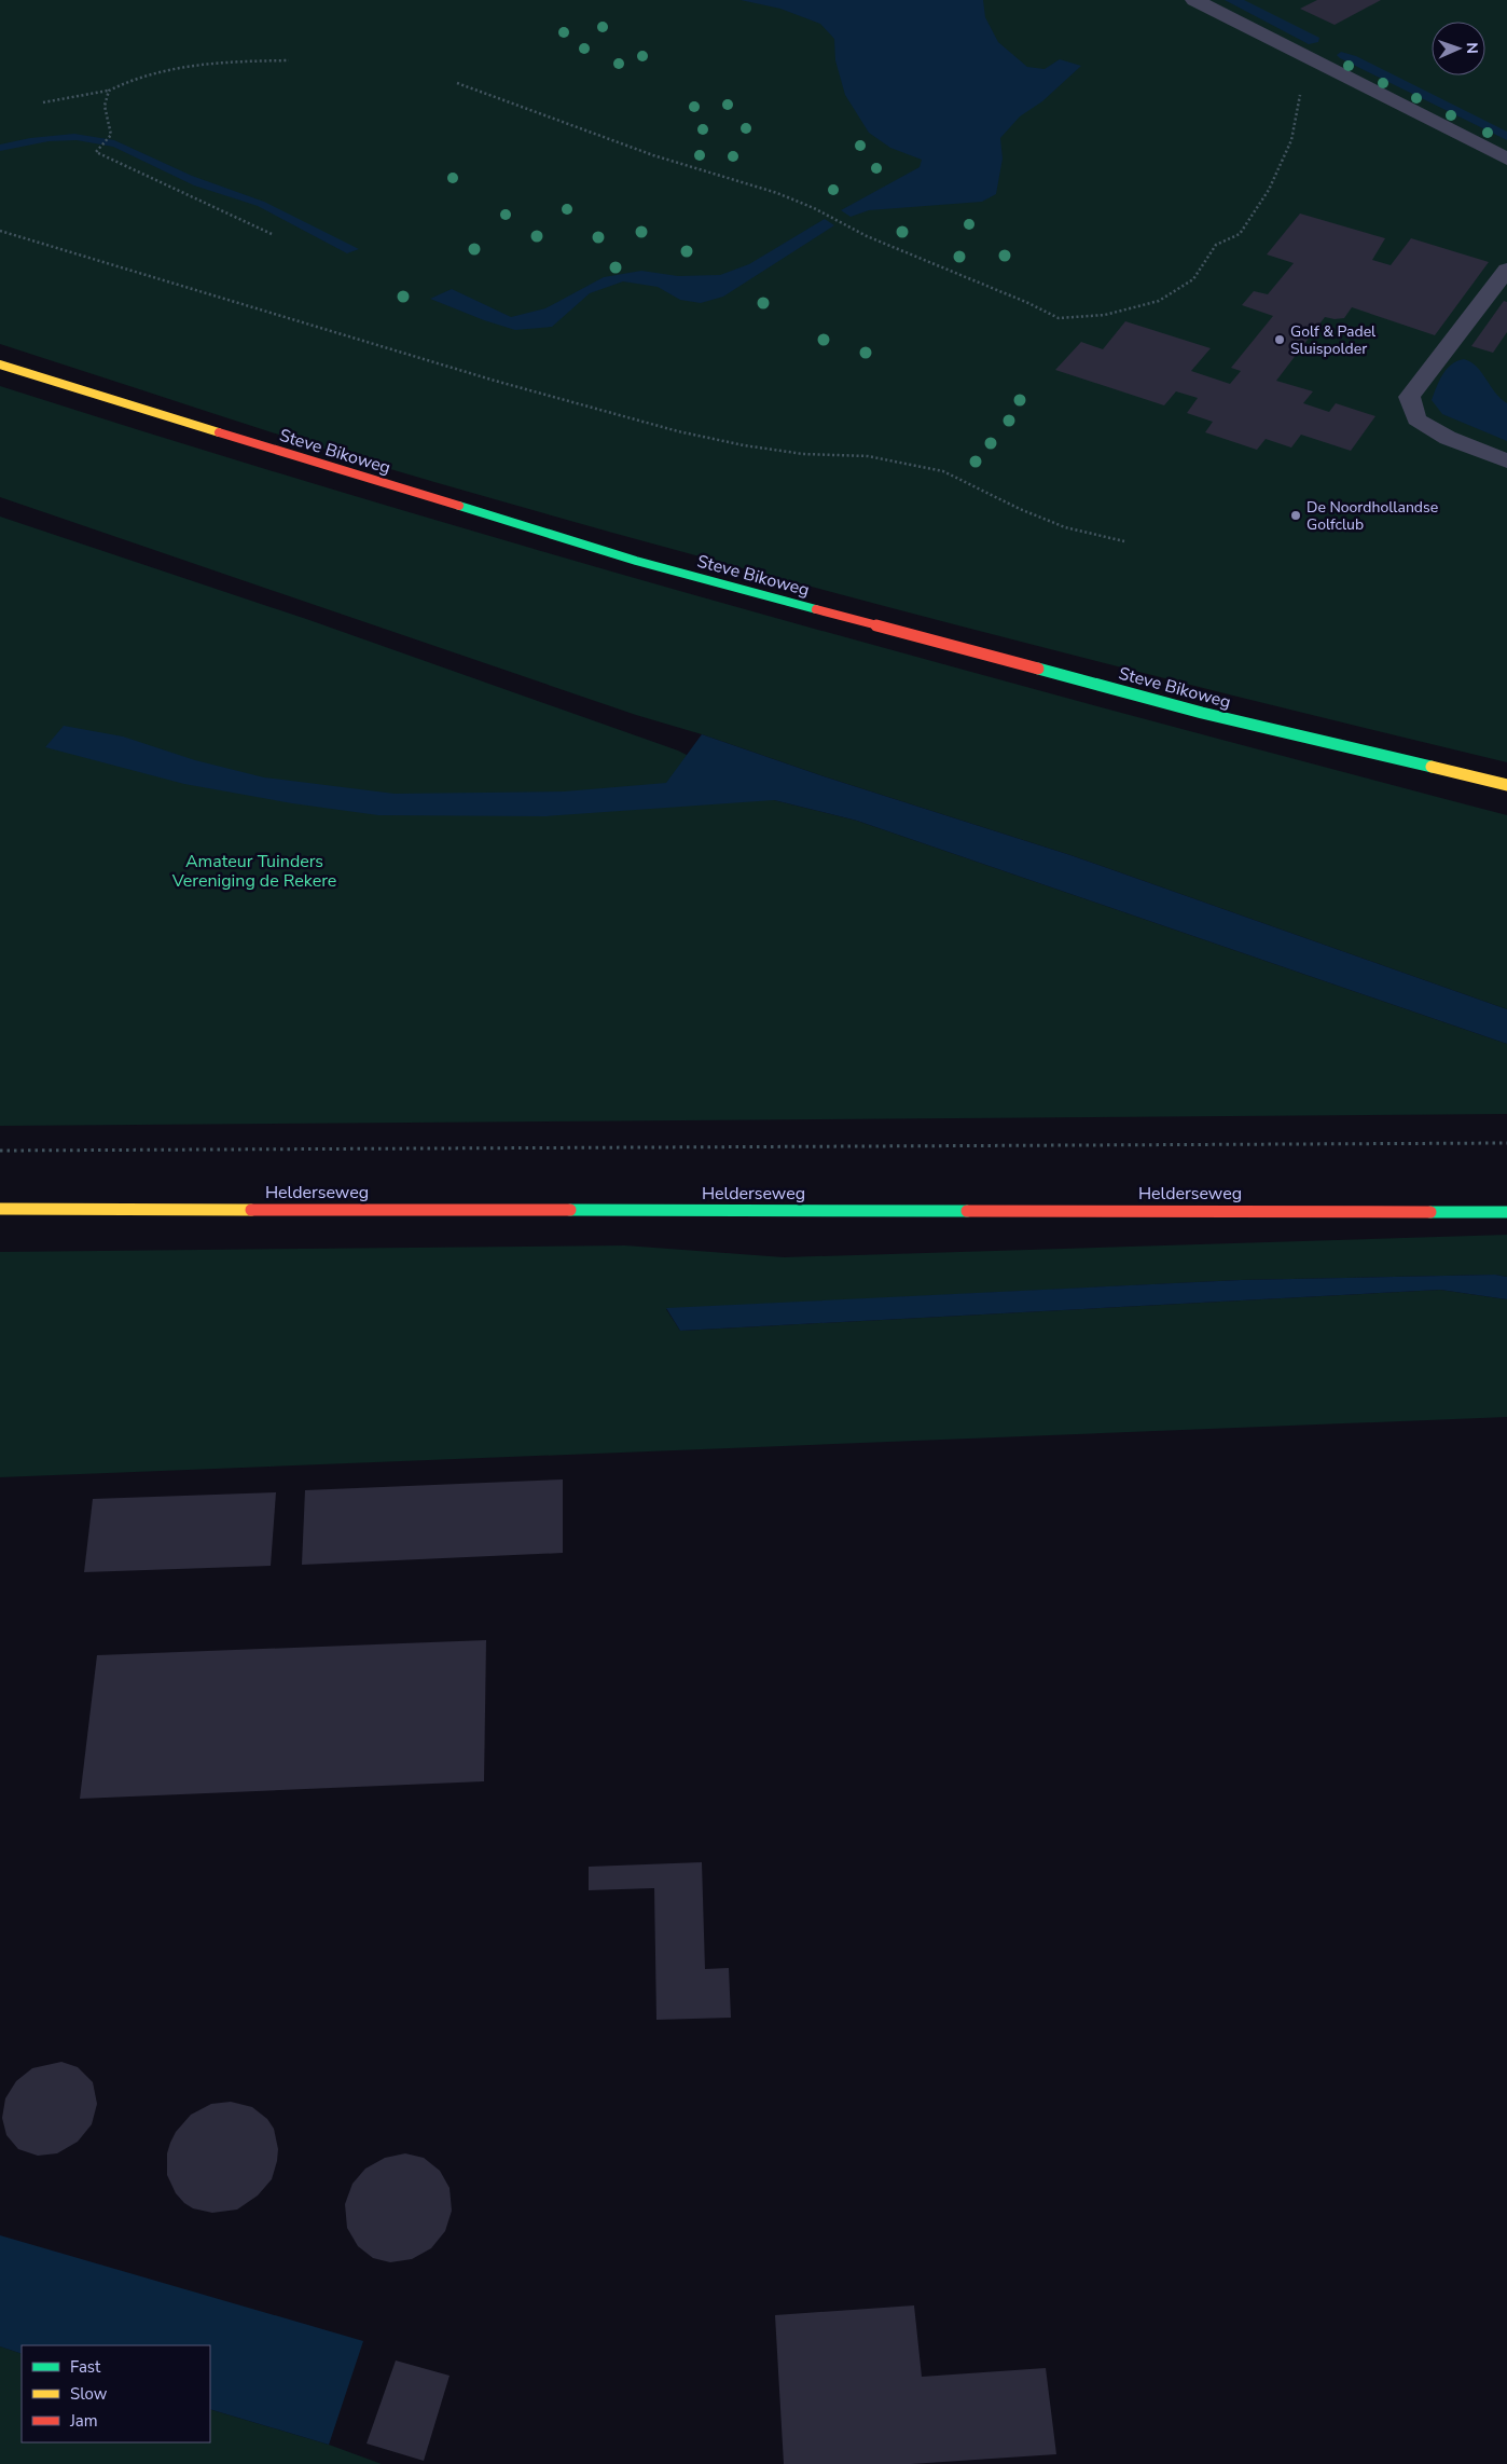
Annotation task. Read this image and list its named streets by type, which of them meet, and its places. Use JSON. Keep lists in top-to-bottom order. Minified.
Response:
{"streets":{"main road":["Steve Bikoweg","Helderseweg"]},"parks":["Amateur Tuinders Vereniging de Rekere"],"places":["Golf & Padel Sluispolder","De Noordhollandse Golfclub"],"legend":["Fast","Slow","Jam"],"north":"right"}
